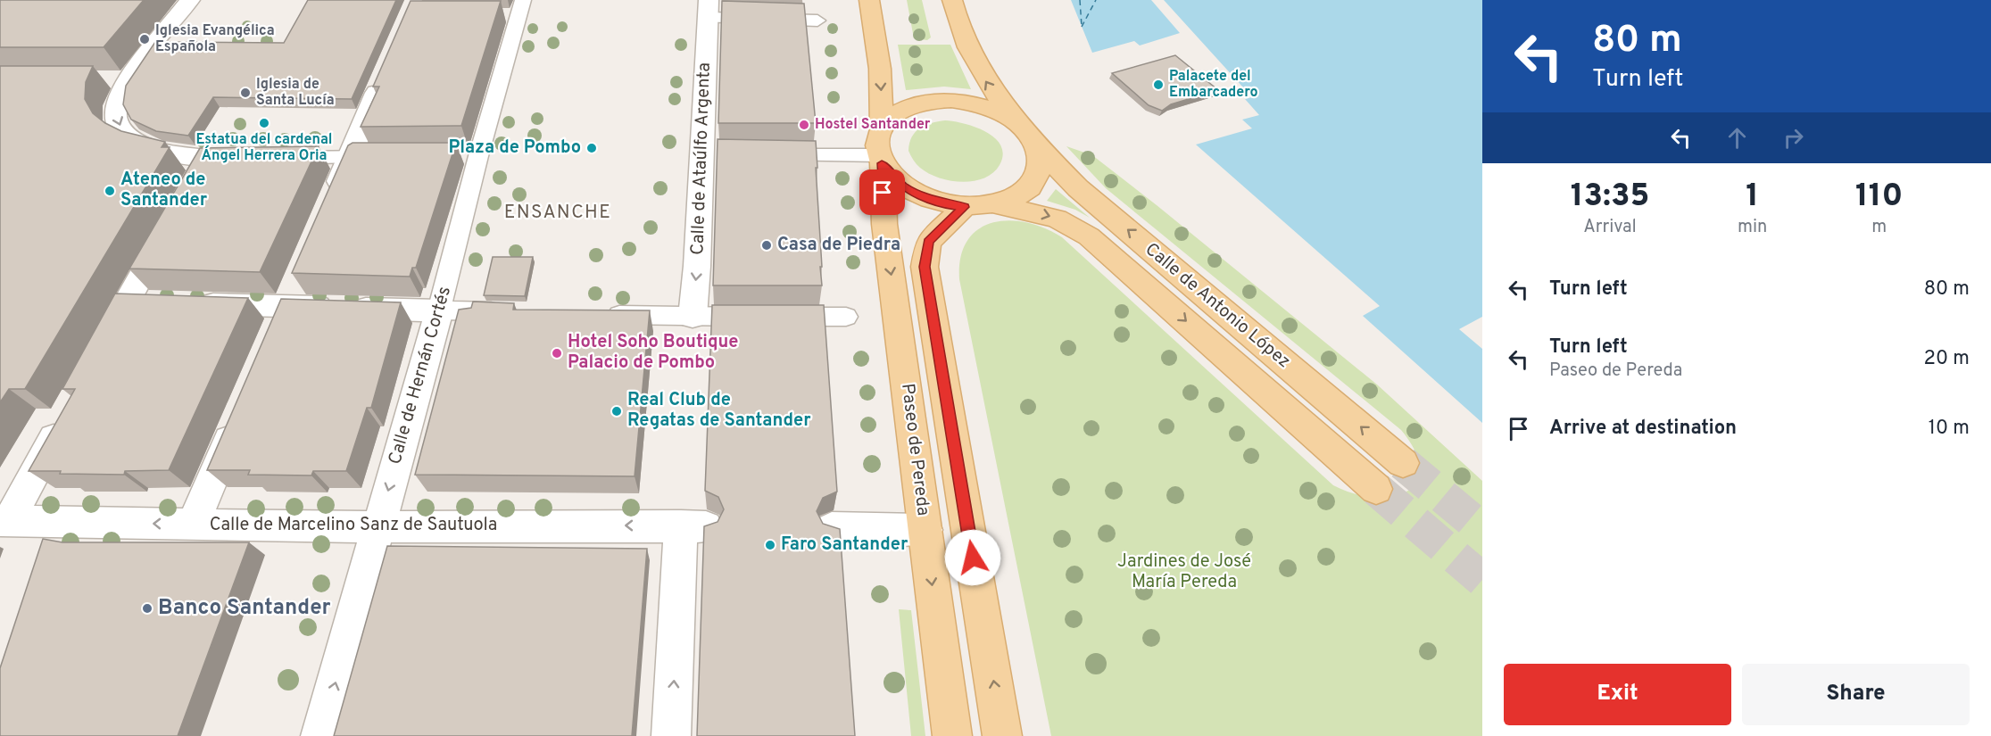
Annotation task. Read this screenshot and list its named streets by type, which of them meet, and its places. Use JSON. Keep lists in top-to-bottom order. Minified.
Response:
{"streets":{"main road":["Calle de Antonio López","Paseo de Pereda"],"street":["Calle de Ataúlfo Argenta","Calle de Hernán Cortés","Calle de Marcelino Sanz de Sautuola"]},"crossings":[["Calle de Antonio López","Paseo de Pereda"],["Calle de Hernán Cortés","Calle de Marcelino Sanz de Sautuola"]],"one_way":["Calle de Ataúlfo Argenta"],"districts":["ENSANCHE"],"parks":["Jardines de José María Pereda"],"places":["Iglesia Evangélica Española","Palacete del Embarcadero","Iglesia de Santa Lucía","Estatua del cardenal Ángel Herrera Oria","Hostel Santander","Plaza de Pombo","Ateneo de Santander","Casa de Piedra","Hotel Soho Boutique Palacio de Pombo","Real Club de Regatas de Santander","Faro Santander","Banco Santander"],"page":{"turn":["80 m","Turn left"],"eta":["13:35","Arrival","1","min","110","m"],"list":[{"name":"Turn left","value":"80 m"},{"name":"Turn left","note":"Paseo de Pereda","value":"20 m"},{"name":"Arrive at destination","value":"10 m"}],"buttons":["Exit","Share"]}}
